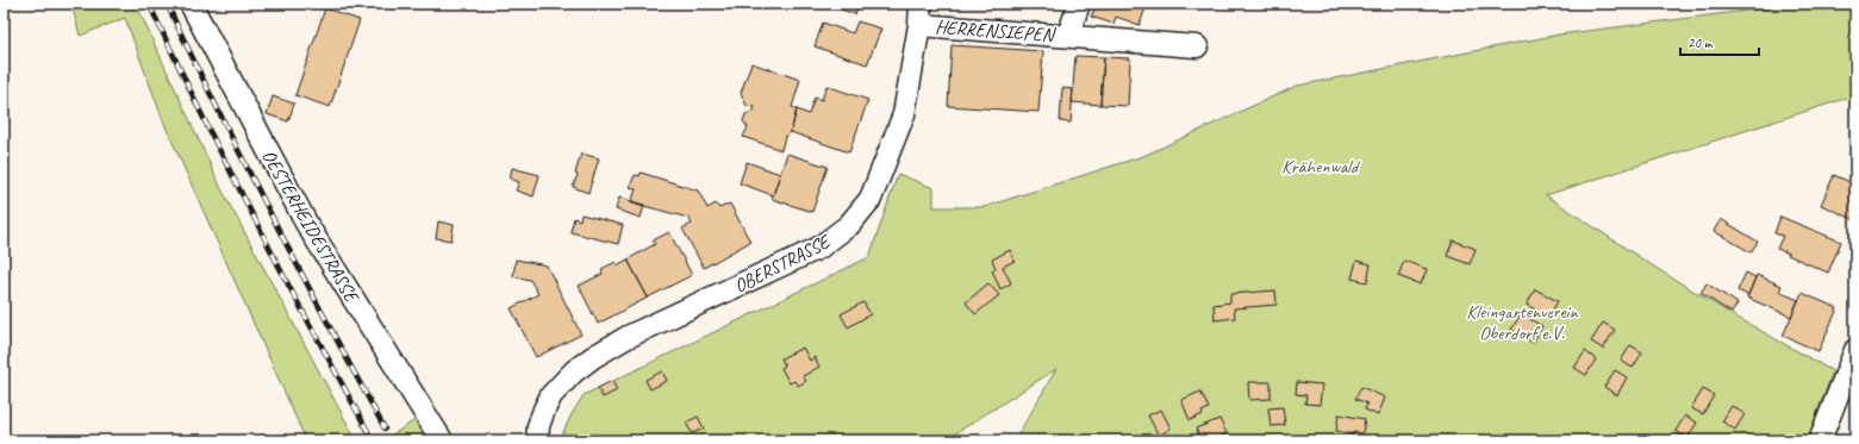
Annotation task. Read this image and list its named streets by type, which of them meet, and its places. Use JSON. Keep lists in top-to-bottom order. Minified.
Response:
{"streets":{"street":["HERRENSIEPEN","OESTERHEIDESTRASSE","OBERSTRASSE"]},"crossings":[["HERRENSIEPEN","OBERSTRASSE"]],"parks":["Krähenwald","Kleingartenverein Oberdorf e.V."],"scale_bar":"20 m"}
